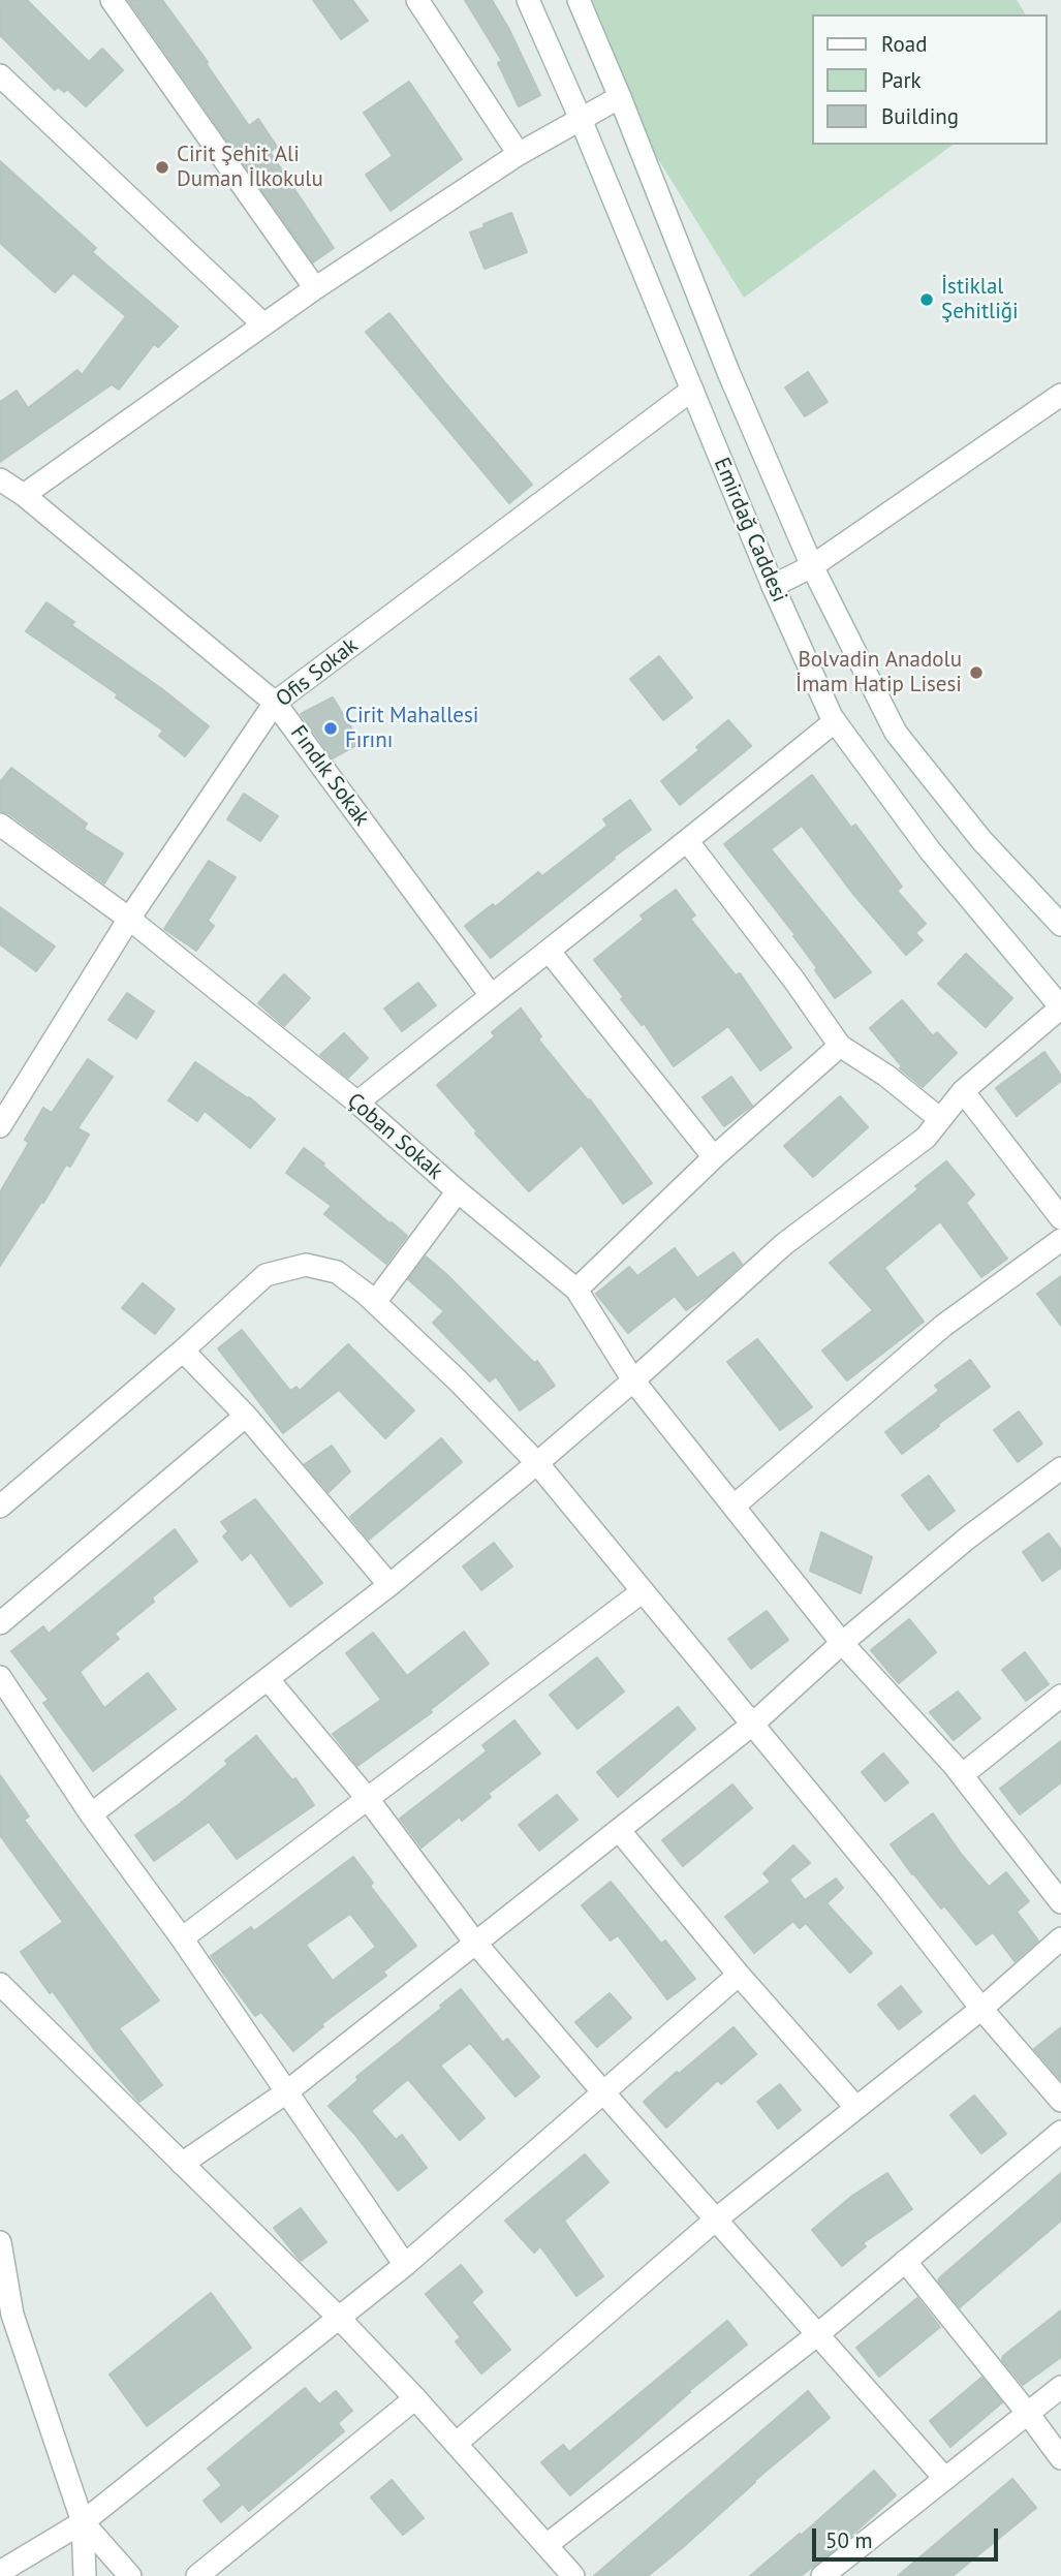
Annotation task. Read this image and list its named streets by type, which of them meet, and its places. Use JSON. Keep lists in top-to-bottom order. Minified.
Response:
{"streets":{"street":["Emirdağ Caddesi","Ofis Sokak","Fındık Sokak","Çoban Sokak"]},"crossings":[["Emirdağ Caddesi","Ofis Sokak"],["Ofis Sokak","Fındık Sokak"],["Ofis Sokak","Çoban Sokak"]],"places":["Cirit Şehit Ali Duman İlkokulu","İstiklal Şehitliği","Bolvadin Anadolu İmam Hatip Lisesi","Cirit Mahallesi Fırını"],"legend":["Road","Park","Building"],"scale_bar":"50 m"}
